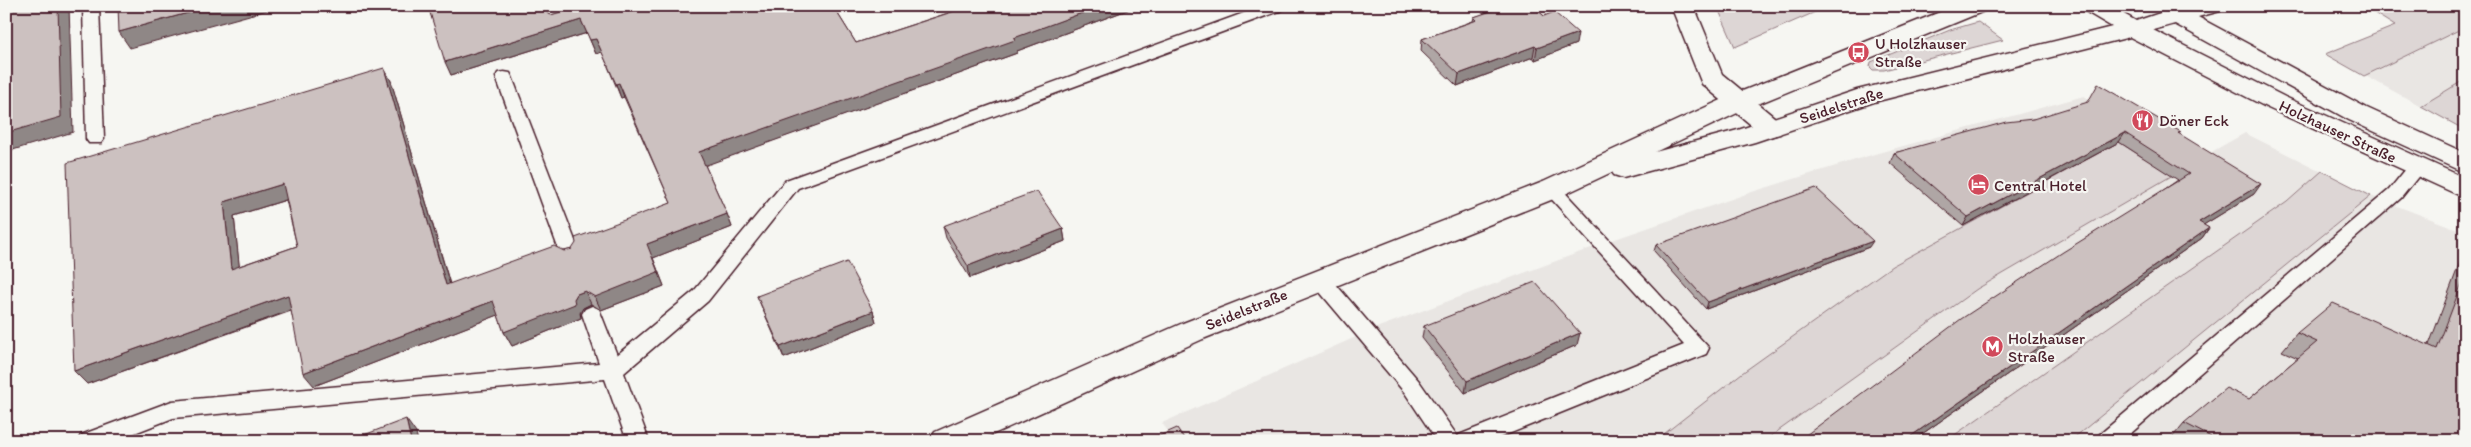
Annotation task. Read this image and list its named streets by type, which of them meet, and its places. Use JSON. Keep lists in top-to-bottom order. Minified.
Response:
{"streets":{"main road":["Seidelstraße","Holzhauser Straße"]},"crossings":[["Seidelstraße","Holzhauser Straße"]],"places":{"bus stop":["U Holzhauser Straße"],"restaurant":["Döner Eck"],"hotel":["Central Hotel"],"metro station":["Holzhauser Straße"]}}
